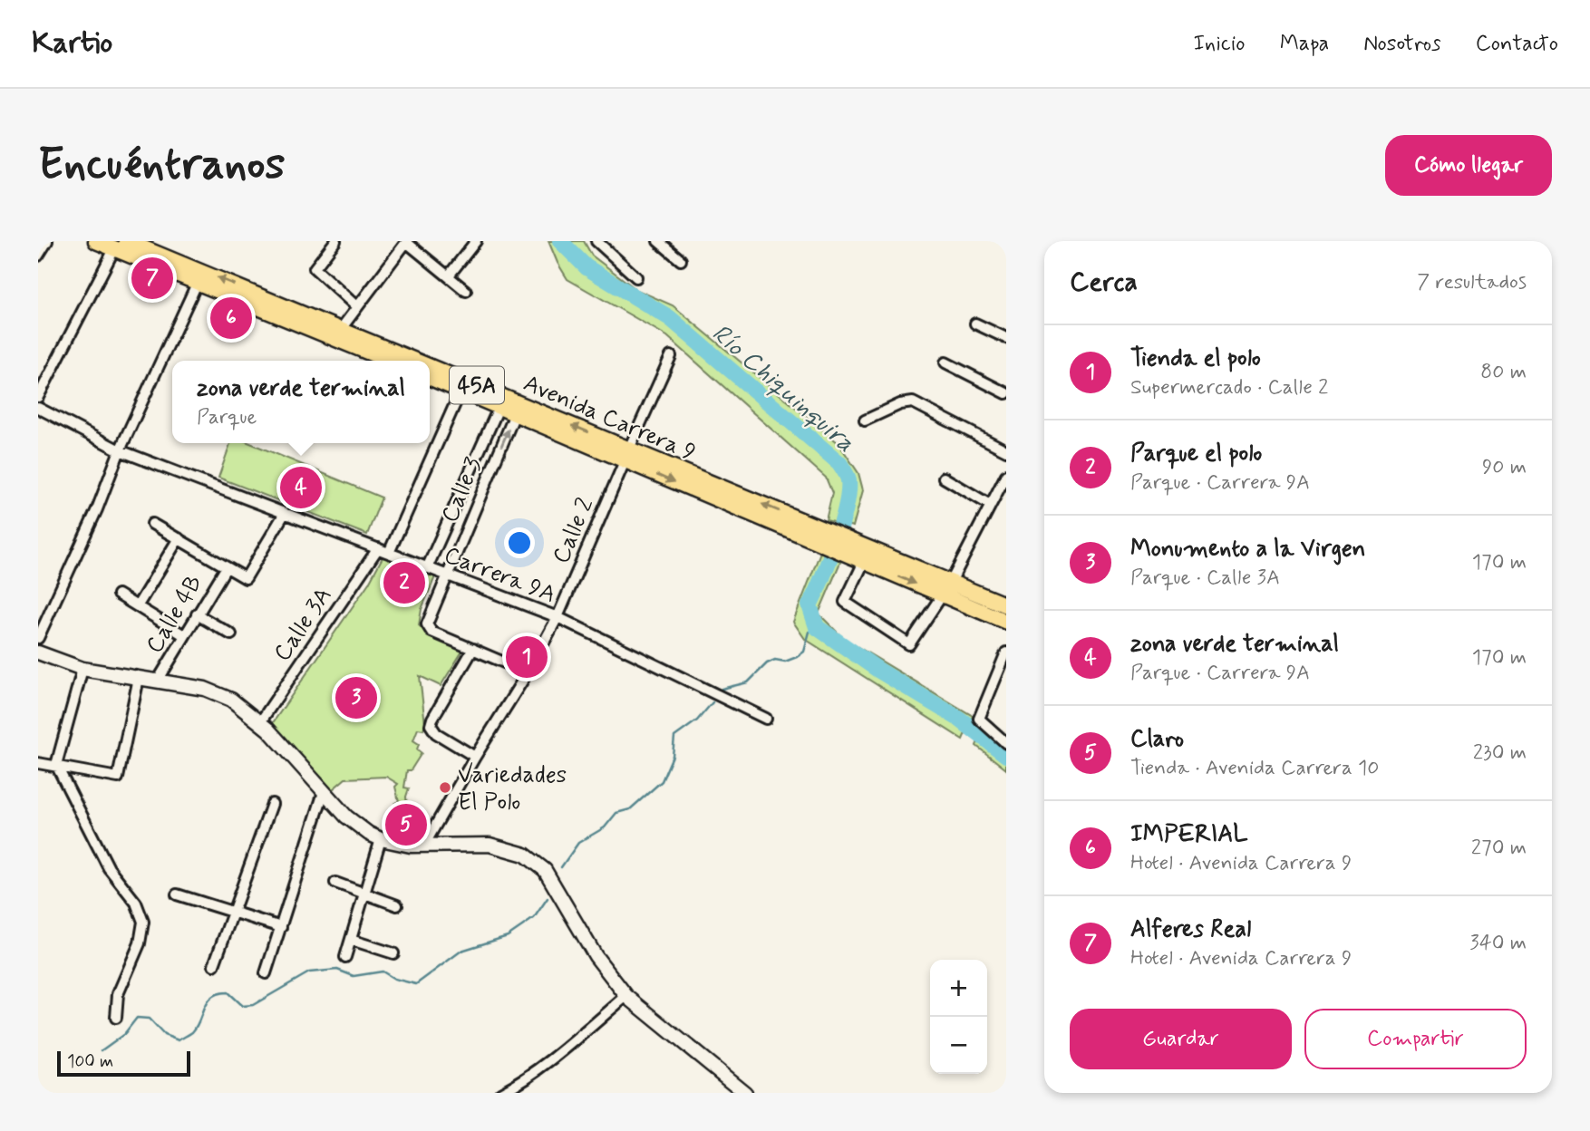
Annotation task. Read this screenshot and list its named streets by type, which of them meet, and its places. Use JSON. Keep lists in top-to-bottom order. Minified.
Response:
{"streets":{"main road":["45A","Avenida Carrera 9"],"street":["Calle 3","Calle 2","Carrera 9A","Calle 4B","Calle 3A"]},"crossings":[["Avenida Carrera 9","Calle 3"],["Avenida Carrera 9","Calle 2"],["Calle 3","Carrera 9A"],["Calle 2","Carrera 9A"],["Carrera 9A","Calle 3A"]],"water":["Río Chiquinquira"],"places":["Variedades El Polo"],"scale_bar":"100 m","page":{"header":"Kartio","nav":["Inicio","Mapa","Nosotros","Contacto"],"buttons":["Cómo llegar",["Guardar","Compartir"]],"title":"Encuéntranos","heading":["Cerca","7 resultados"],"pins":["7","6","4","2","1","3","5"],"list":[{"mark":"1","name":"Tienda el polo","note":"Supermercado · Calle 2","value":"80 m"},{"mark":"2","name":"Parque el polo","note":"Parque · Carrera 9A","value":"90 m"},{"mark":"3","name":"Monumento a la Virgen","note":"Parque · Calle 3A","value":"170 m"},{"mark":"4","name":"zona verde terminal","note":"Parque · Carrera 9A","value":"170 m"},{"mark":"5","name":"Claro","note":"Tienda · Avenida Carrera 10","value":"230 m"},{"mark":"6","name":"IMPERIAL","note":"Hotel · Avenida Carrera 9","value":"270 m"},{"mark":"7","name":"Alferes Real","note":"Hotel · Avenida Carrera 9","value":"340 m"}],"popup":["zona verde terminal","Parque"],"map_buttons":["+","−"],"scale":"100 m"}}
